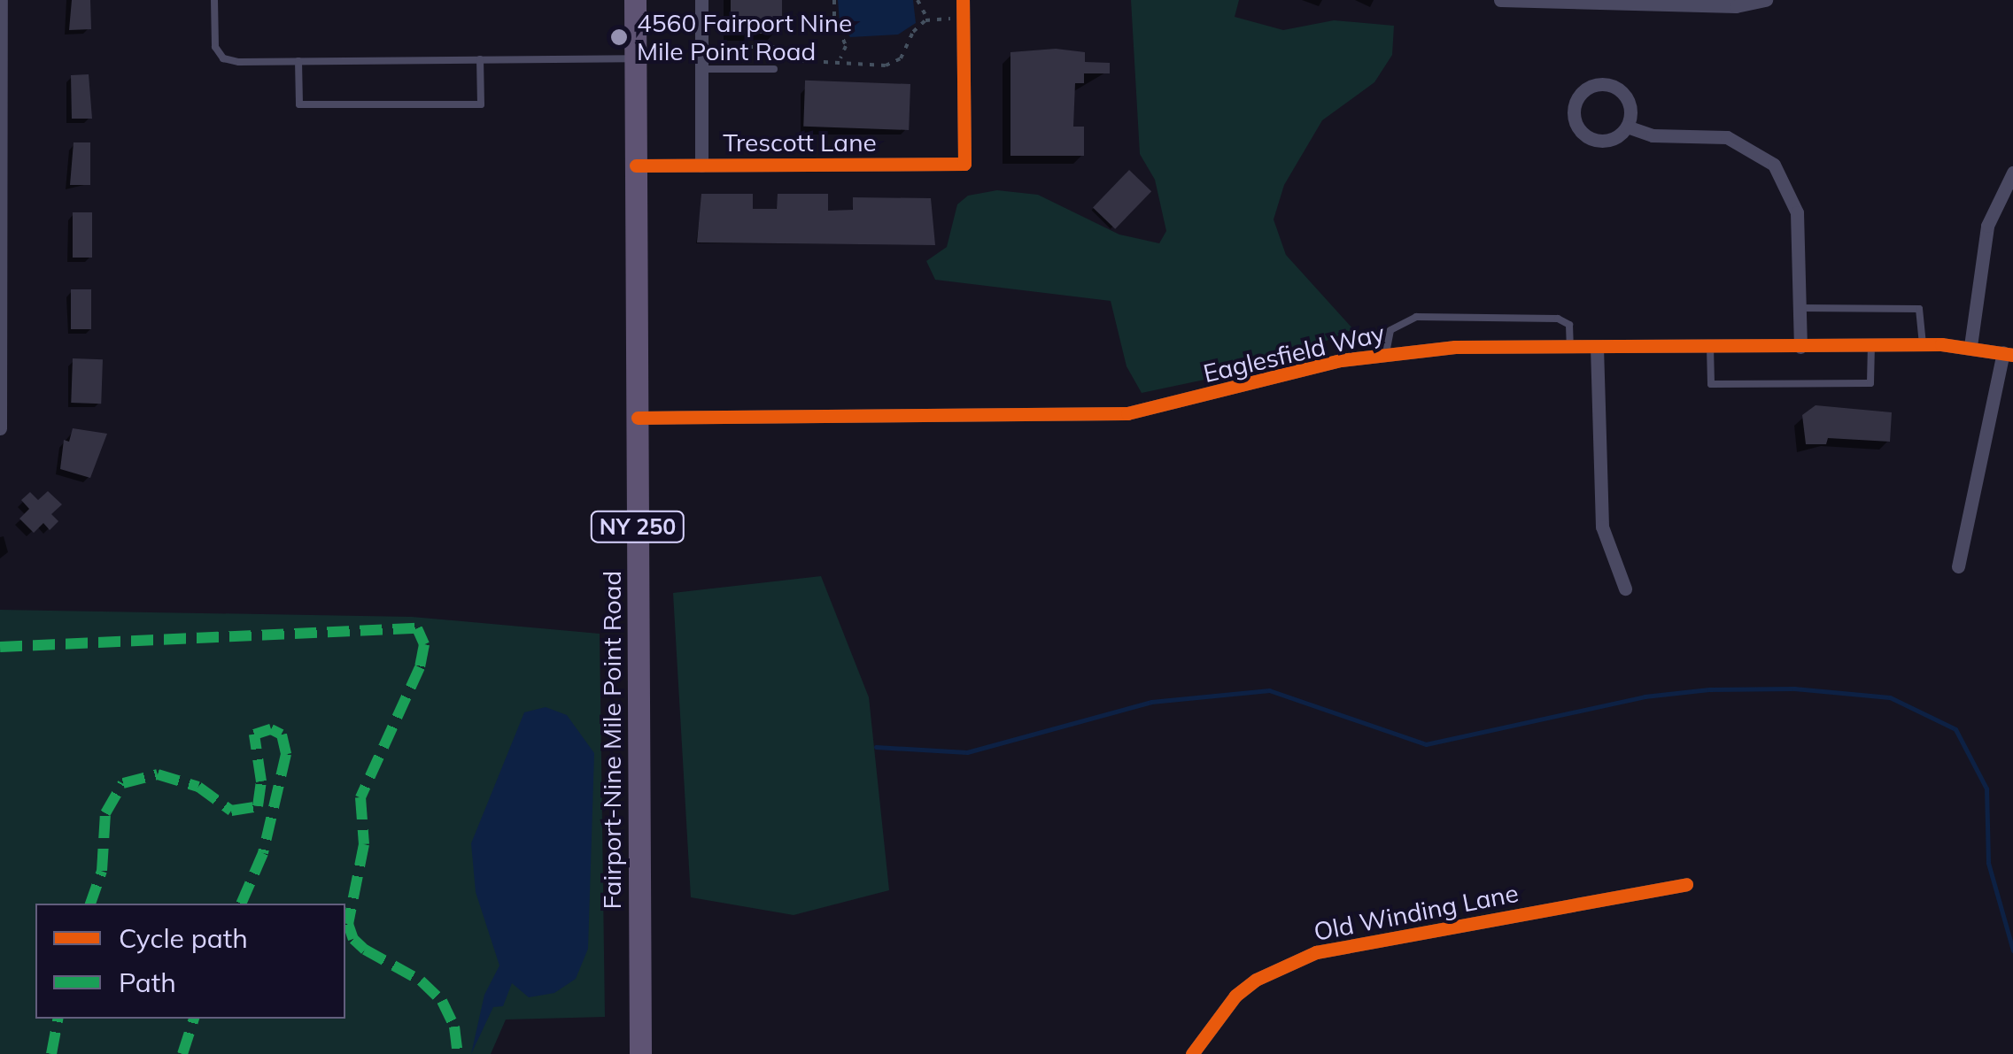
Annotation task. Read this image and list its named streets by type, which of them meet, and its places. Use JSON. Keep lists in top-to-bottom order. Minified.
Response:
{"streets":{"main road":["NY 250","Fairport-Nine Mile Point Road"],"street":["Trescott Lane","Eaglesfield Way","Old Winding Lane"]},"crossings":[["Trescott Lane","Fairport-Nine Mile Point Road"],["Eaglesfield Way","Fairport-Nine Mile Point Road"]],"places":["4560 Fairport Nine Mile Point Road"],"legend":["Cycle path","Path"]}
